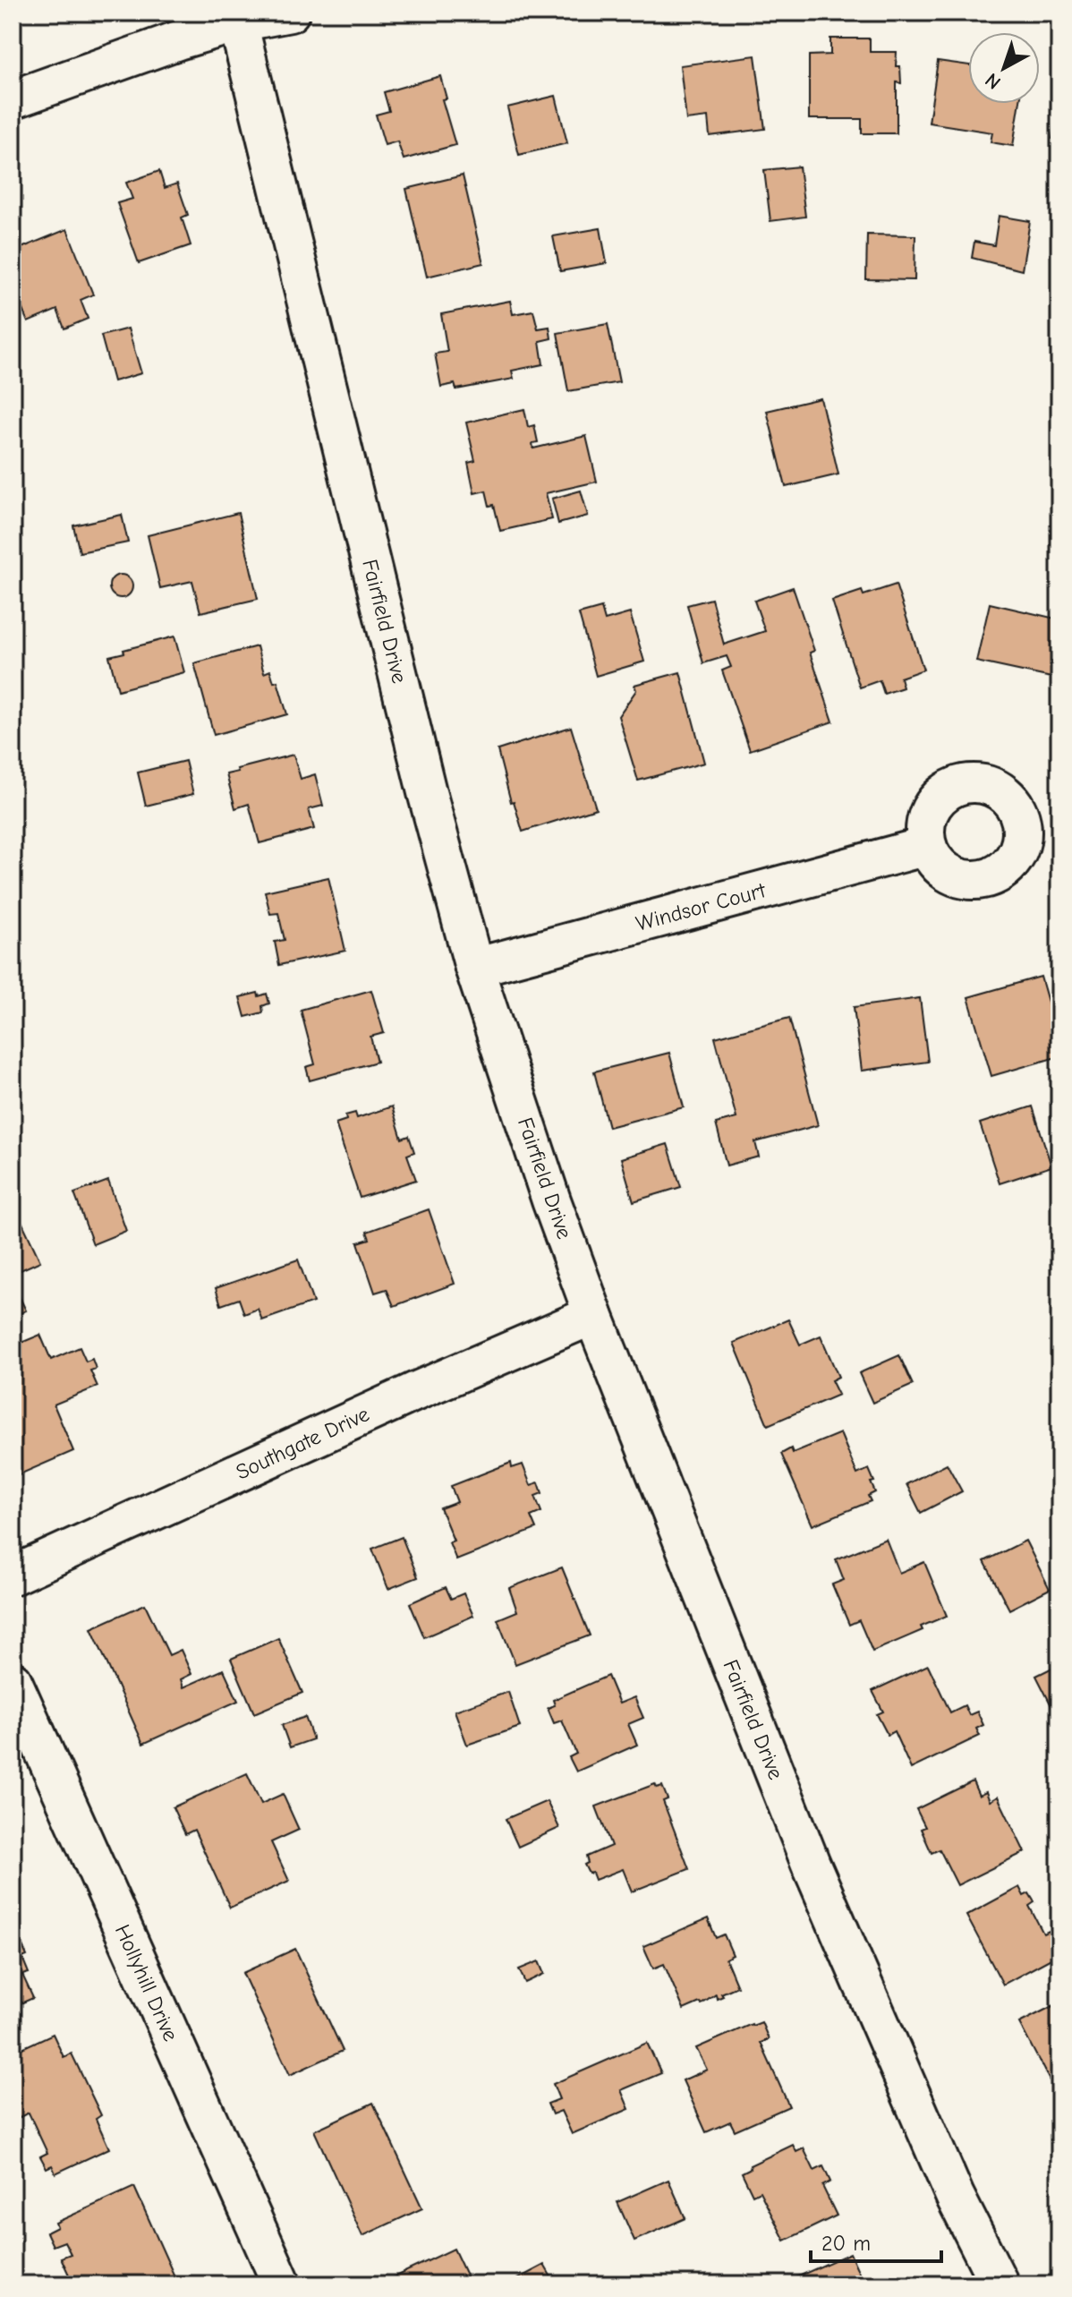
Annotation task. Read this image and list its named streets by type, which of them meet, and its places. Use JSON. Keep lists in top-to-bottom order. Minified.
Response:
{"streets":{"street":["Fairfield Drive","Windsor Court","Southgate Drive","Hollyhill Drive"]},"crossings":[["Fairfield Drive","Windsor Court"],["Fairfield Drive","Southgate Drive"]],"scale_bar":"20 m","north":"bottom left"}
